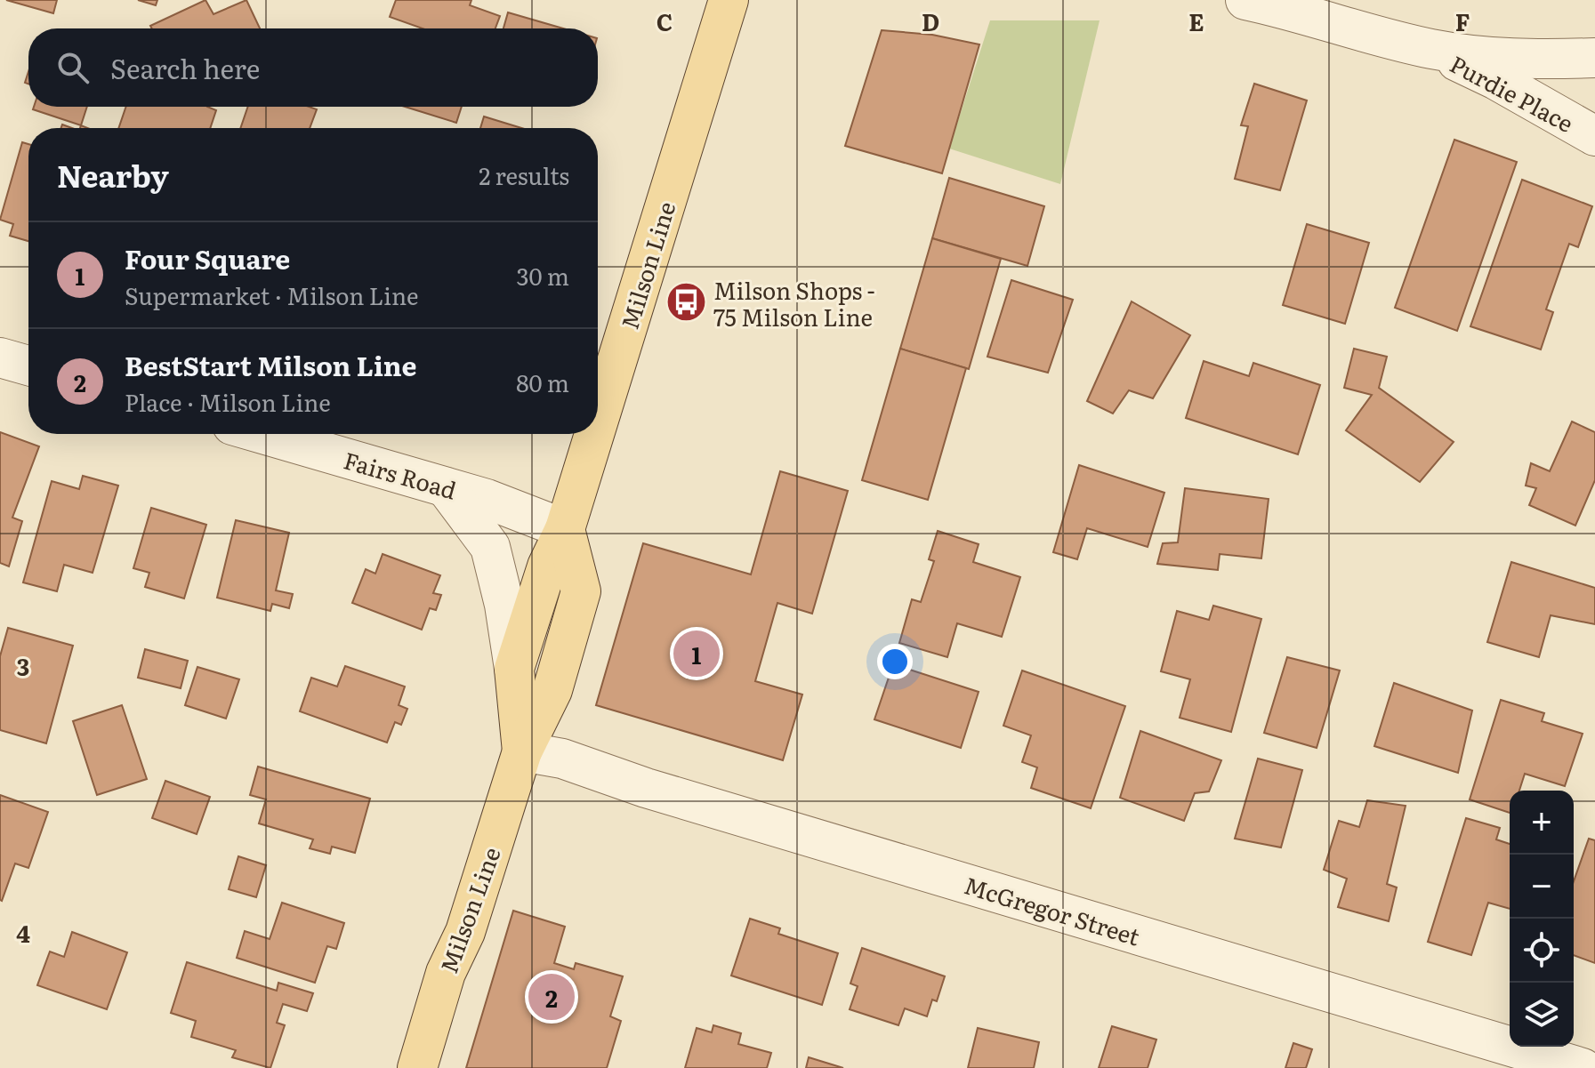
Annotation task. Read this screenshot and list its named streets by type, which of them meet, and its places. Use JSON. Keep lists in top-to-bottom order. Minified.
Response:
{"streets":{"main road":["Milson Line"],"street":["Purdie Place","Fairs Road","McGregor Street"]},"crossings":[["Milson Line","Fairs Road"],["Milson Line","McGregor Street"]],"places":{"bus stop":["Milson Shops - 75 Milson Line"]},"page":{"search":"Search here","heading":["Nearby","2 results"],"list":[{"mark":"1","name":"Four Square","note":"Supermarket · Milson Line","value":"30 m"},{"mark":"2","name":"BestStart Milson Line","note":"Place · Milson Line","value":"80 m"}],"pins":["1","2"],"map_buttons":["+","−"]},"grid":{"columns":["C","D","E","F"],"rows":["3","4"]}}
